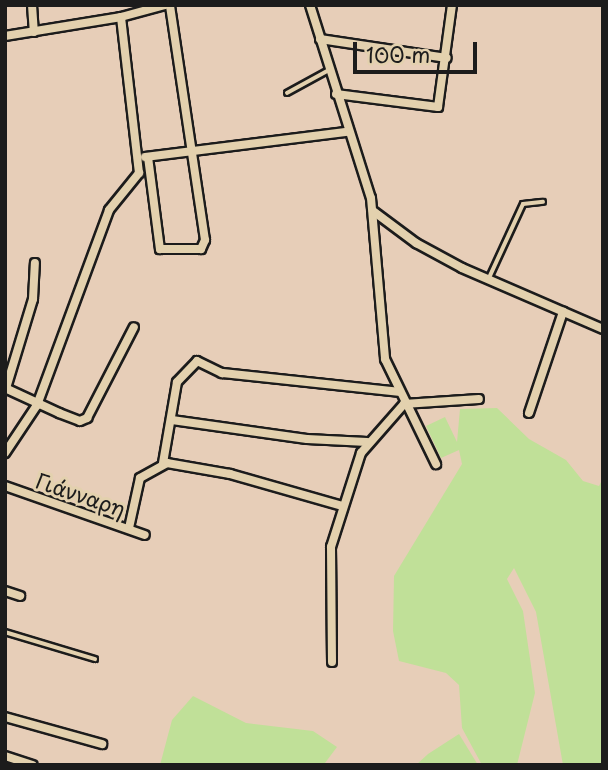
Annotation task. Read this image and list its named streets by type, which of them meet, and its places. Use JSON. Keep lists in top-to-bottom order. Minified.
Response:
{"streets":{"street":["Γιάνναρη"]},"scale_bar":"100 m"}
